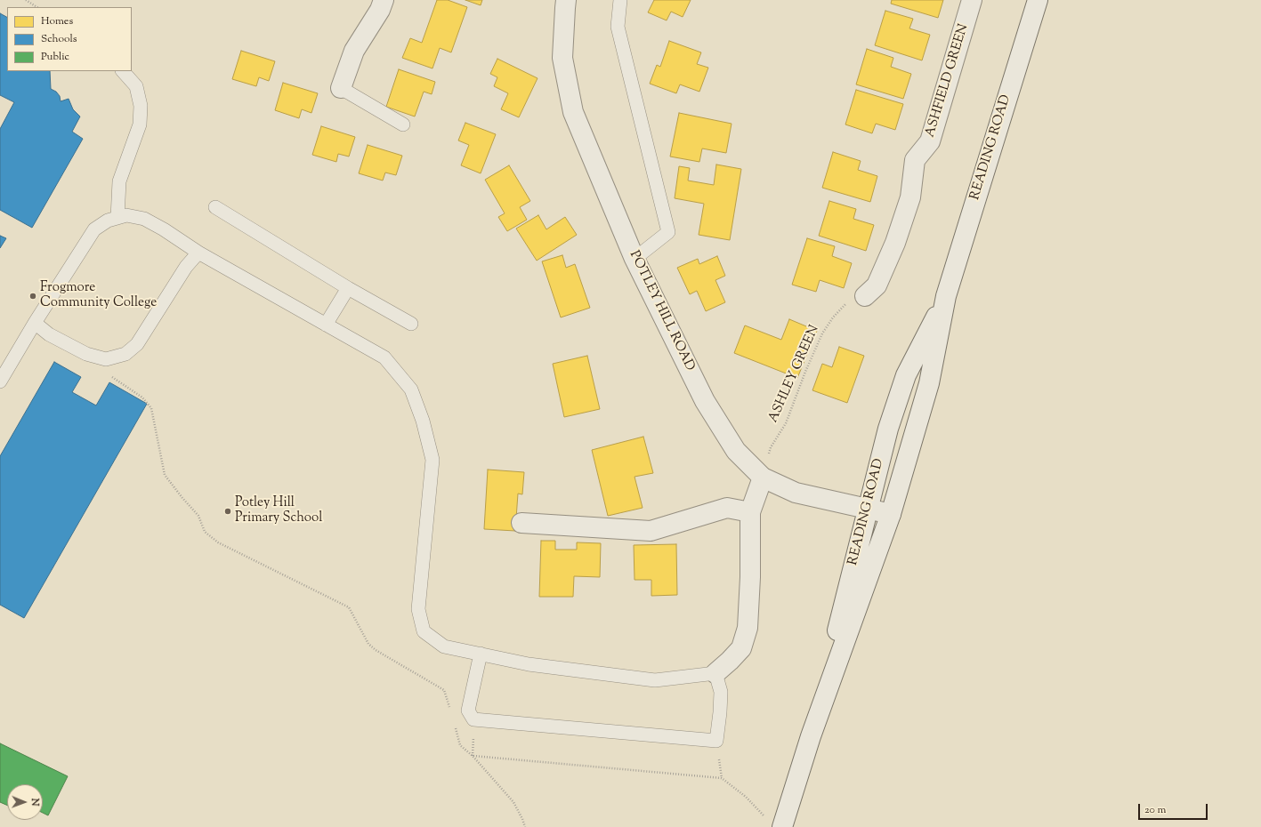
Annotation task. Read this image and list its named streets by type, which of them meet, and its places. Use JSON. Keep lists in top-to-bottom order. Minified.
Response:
{"streets":{"street":["ASHFIELD GREEN","READING ROAD","POTLEY HILL ROAD"],"path":["ASHLEY GREEN"]},"crossings":[["ASHFIELD GREEN","ASHLEY GREEN"],["READING ROAD","POTLEY HILL ROAD"],["POTLEY HILL ROAD","ASHLEY GREEN"]],"places":["Frogmore Community College","Potley Hill Primary School"],"legend":["Homes","Schools","Public"],"scale_bar":"20 m","north":"right"}
